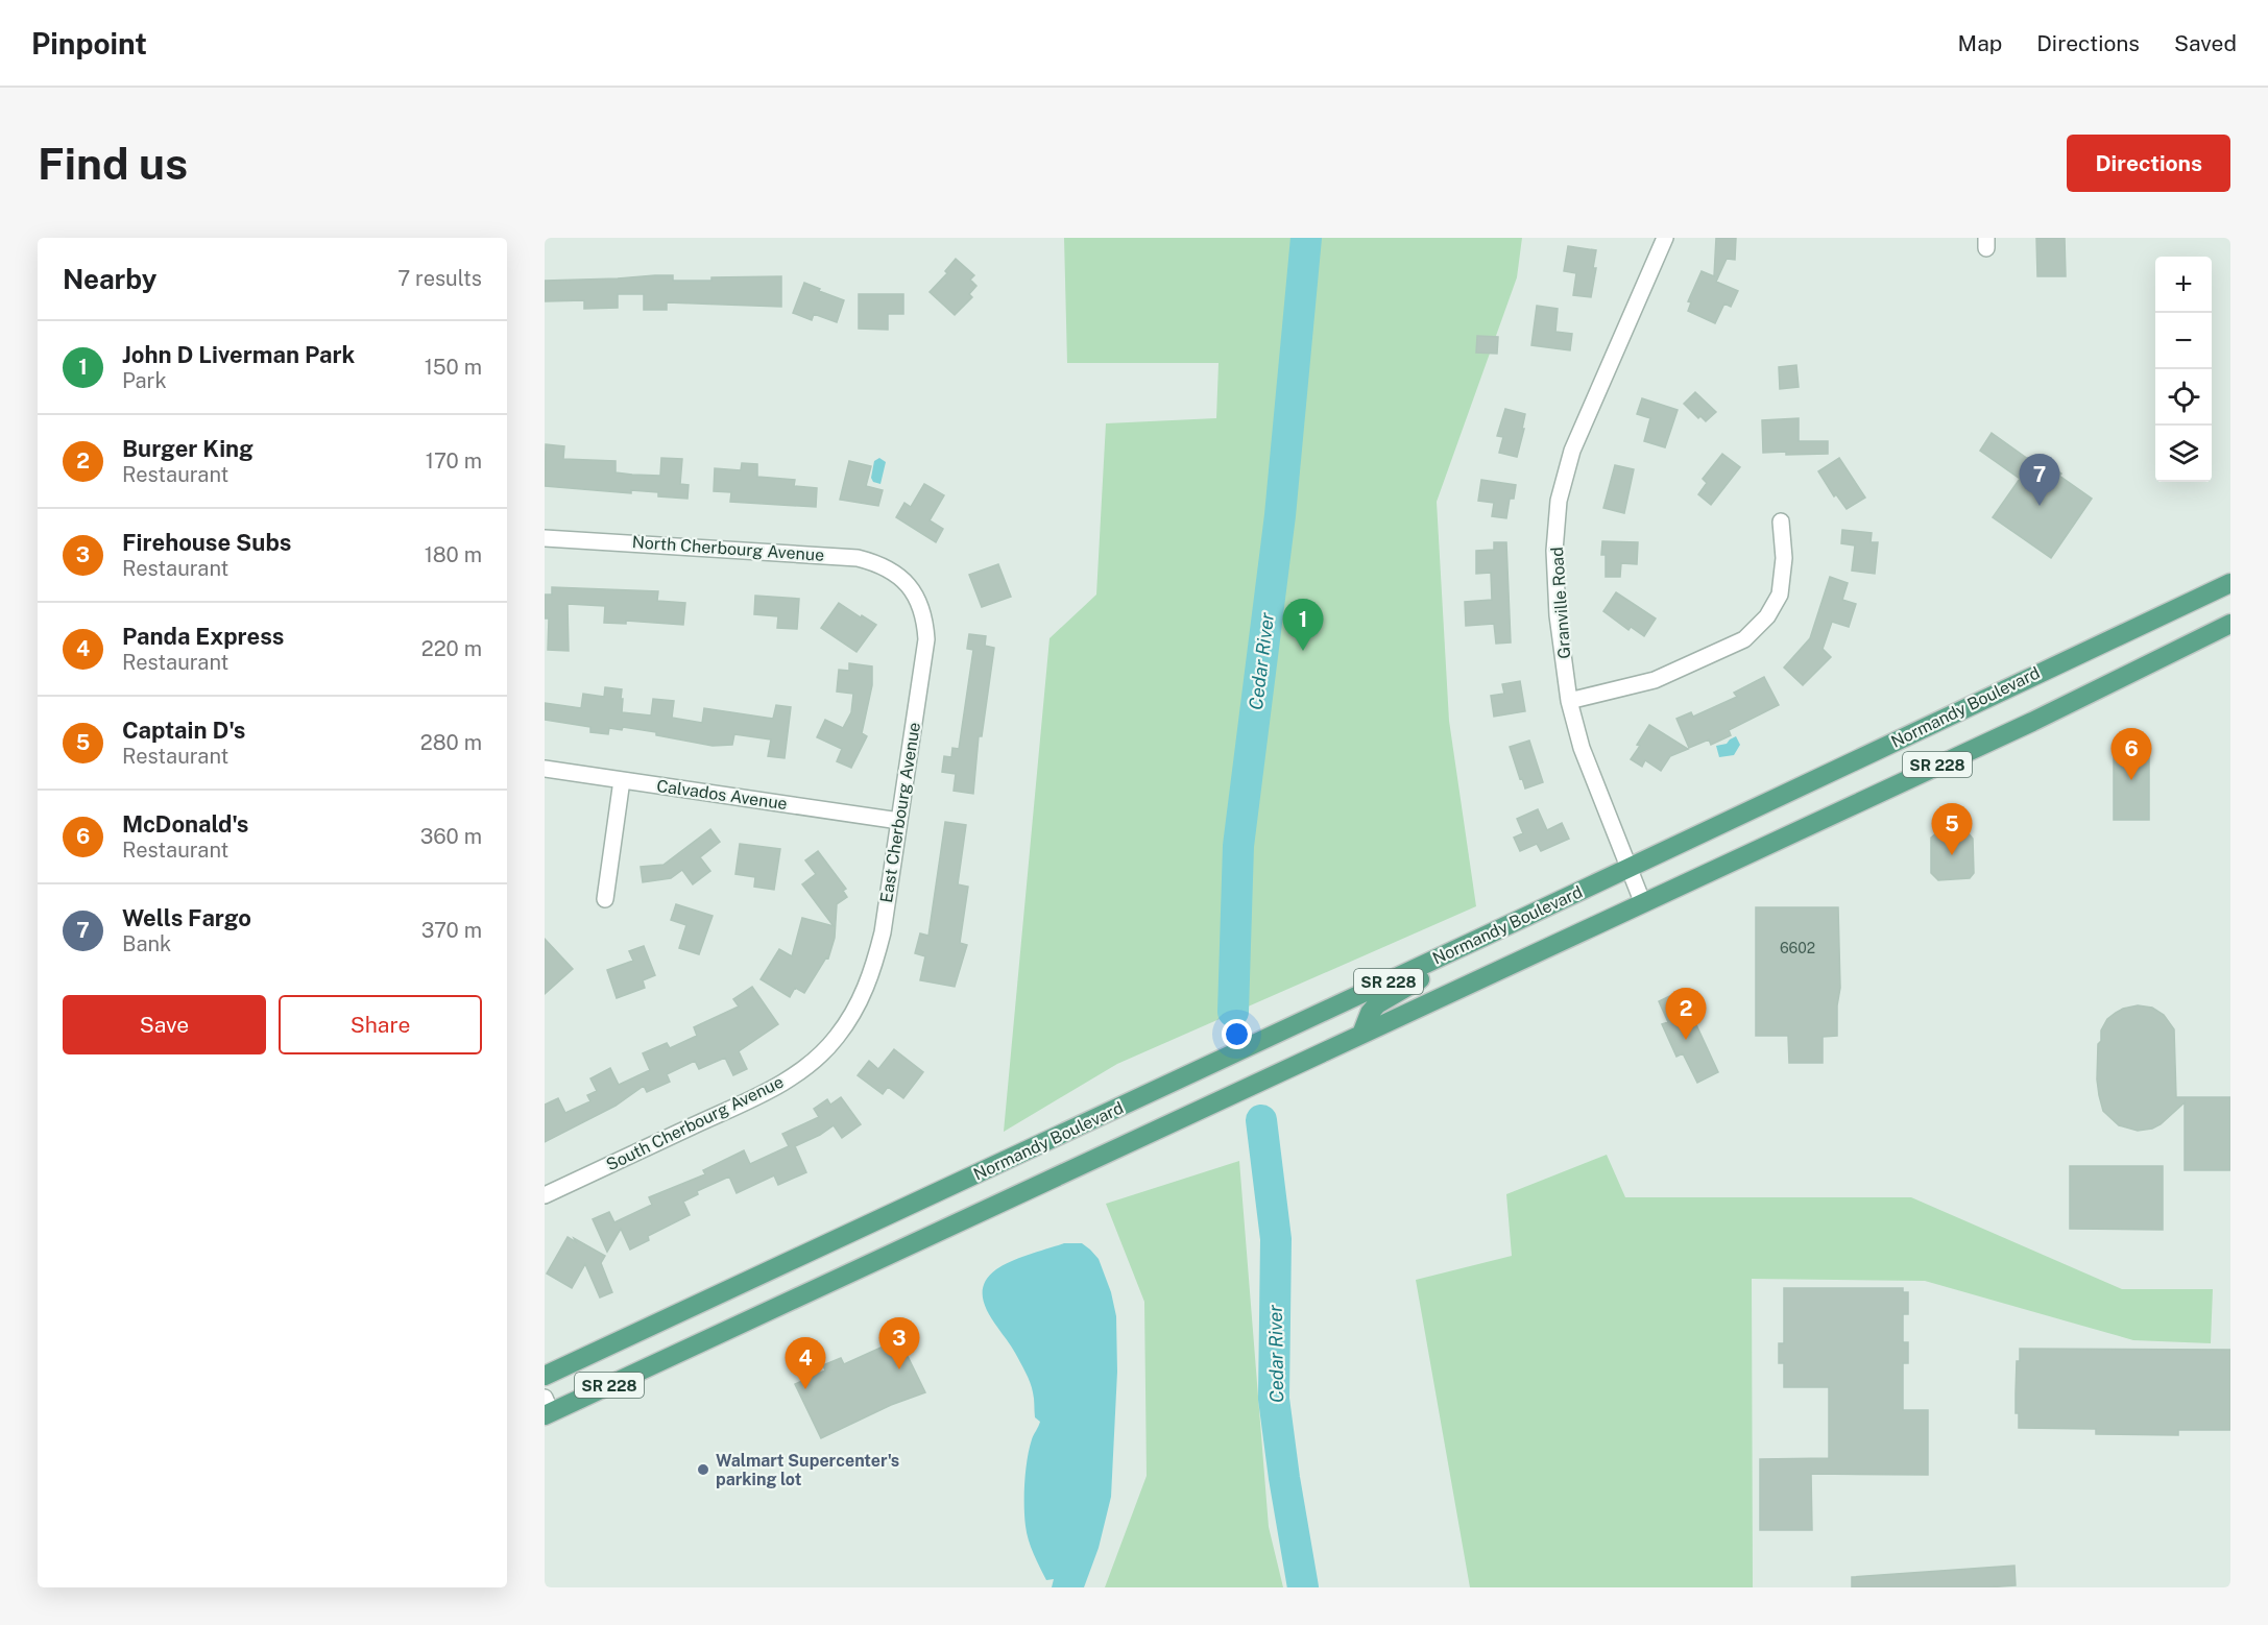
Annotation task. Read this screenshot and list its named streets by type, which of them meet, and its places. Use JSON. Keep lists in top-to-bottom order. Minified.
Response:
{"streets":{"main road":["Normandy Boulevard","SR 228"],"street":["North Cherbourg Avenue","Granville Road","Calvados Avenue","East Cherbourg Avenue","South Cherbourg Avenue"]},"crossings":[["North Cherbourg Avenue","East Cherbourg Avenue"],["Granville Road","Normandy Boulevard"],["Calvados Avenue","East Cherbourg Avenue"],["East Cherbourg Avenue","South Cherbourg Avenue"]],"water":["Cedar River"],"places":["Walmart Supercenter's parking lot"],"house_numbers":["6602"],"page":{"header":"Pinpoint","nav":["Map","Directions","Saved"],"buttons":["Directions",["Save","Share"]],"title":"Find us","heading":["Nearby","7 results"],"map_buttons":["+","−"],"list":[{"mark":"1","name":"John D Liverman Park","note":"Park","value":"150 m"},{"mark":"2","name":"Burger King","note":"Restaurant","value":"170 m"},{"mark":"3","name":"Firehouse Subs","note":"Restaurant","value":"180 m"},{"mark":"4","name":"Panda Express","note":"Restaurant","value":"220 m"},{"mark":"5","name":"Captain D's","note":"Restaurant","value":"280 m"},{"mark":"6","name":"McDonald's","note":"Restaurant","value":"360 m"},{"mark":"7","name":"Wells Fargo","note":"Bank","value":"370 m"}],"pins":["7","1","6","5","2","3","4"]}}
